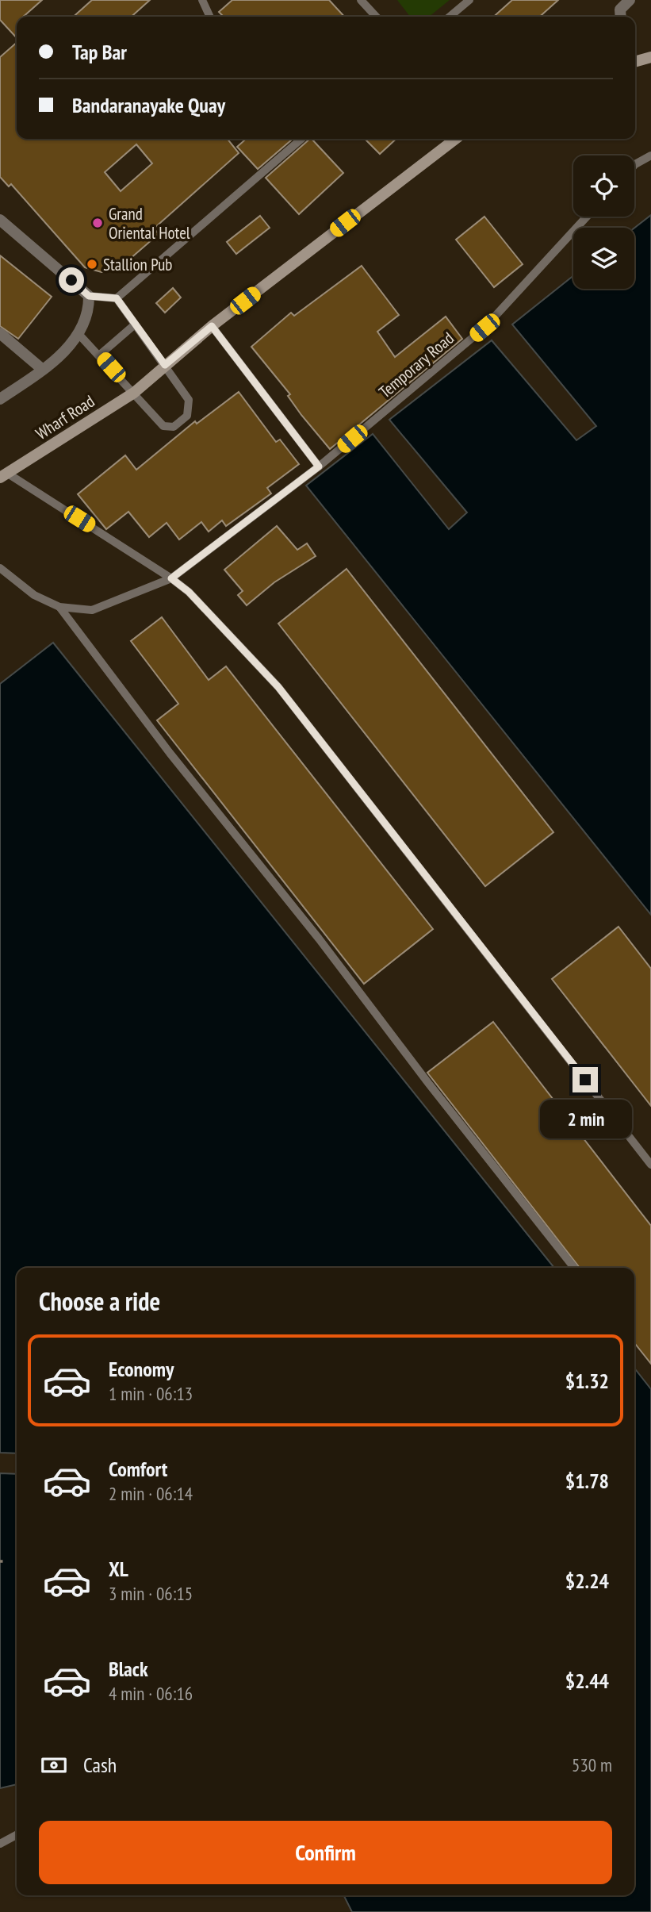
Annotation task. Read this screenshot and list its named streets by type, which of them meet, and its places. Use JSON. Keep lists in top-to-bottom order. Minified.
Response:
{"streets":{"main road":["Wharf Road"],"lane":["Temporary Road"]},"places":["Grand Oriental Hotel","Stallion Pub"],"page":{"banner":["Tap Bar","Bandaranayake Quay"],"bubble":"2 min","heading":"Choose a ride","list":[{"name":"Economy","note":"1 min · 06:13","value":"$1.32"},{"name":"Comfort","note":"2 min · 06:14","value":"$1.78"},{"name":"XL","note":"3 min · 06:15","value":"$2.24"},{"name":"Black","note":"4 min · 06:16","value":"$2.44"}],"pay":["Cash","530 m"],"buttons":"Confirm"}}
